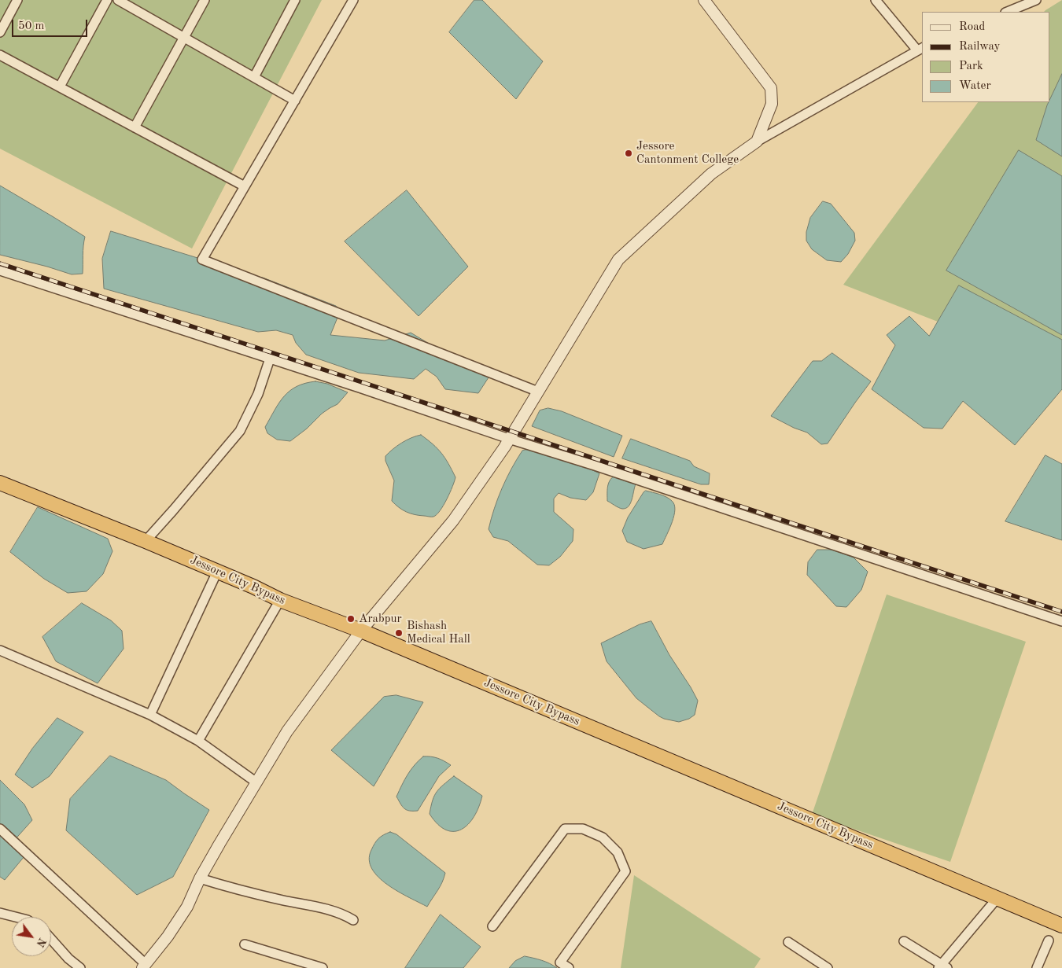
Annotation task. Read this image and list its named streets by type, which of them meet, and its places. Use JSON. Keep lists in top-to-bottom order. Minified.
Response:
{"streets":{"highway":["Jessore City Bypass"]},"places":["Jessore Cantonment College","Arabpur","Bishash Medical Hall"],"legend":["Road","Railway","Park","Water"],"scale_bar":"50 m","north":"bottom right"}
